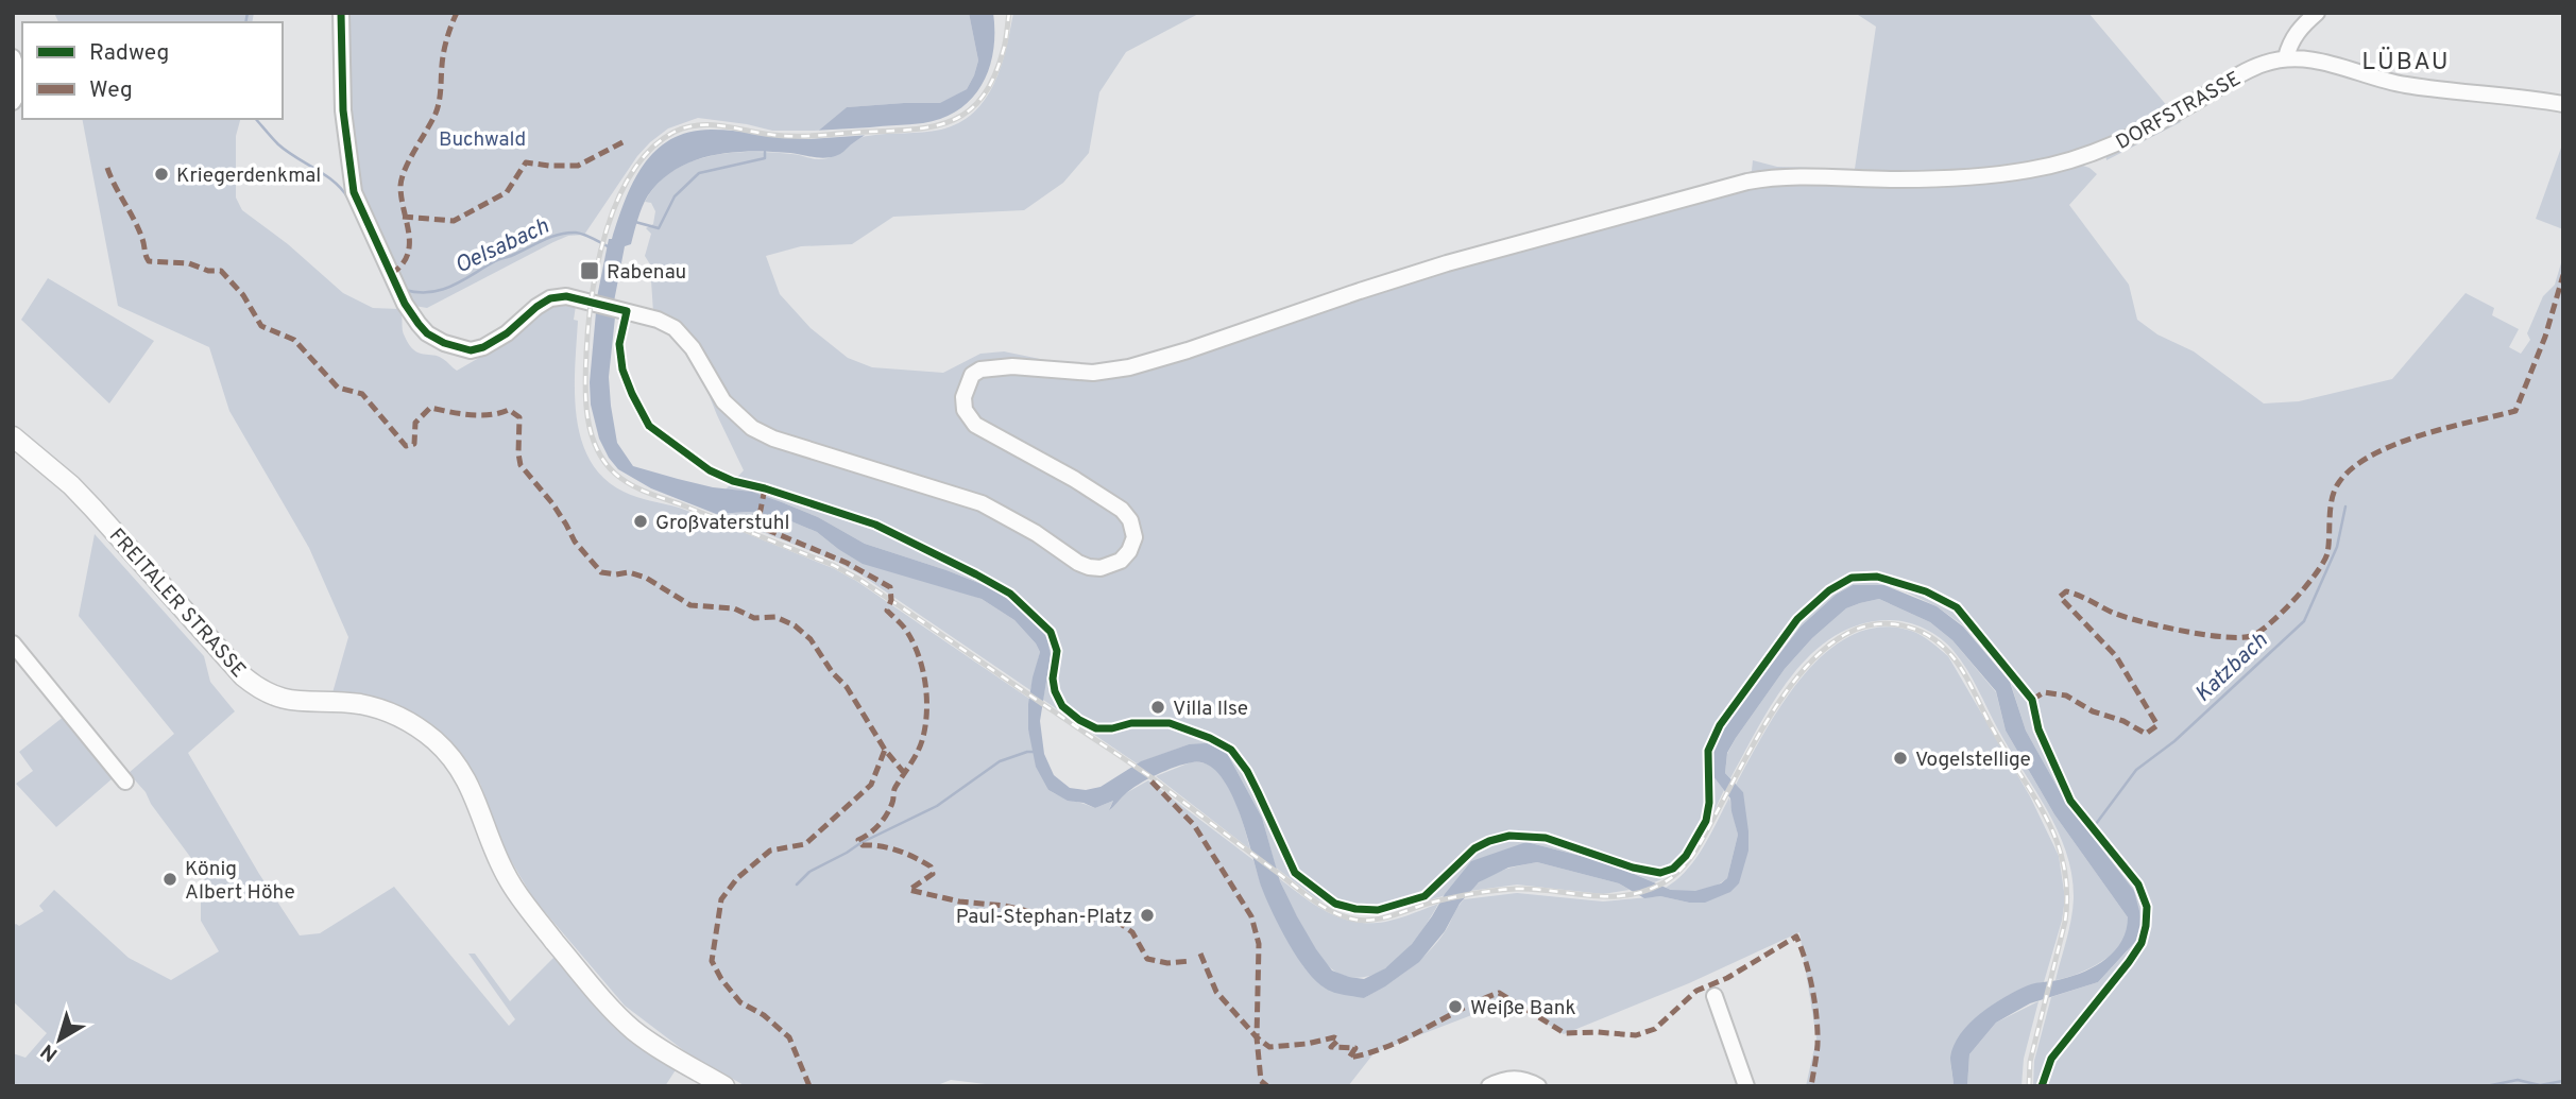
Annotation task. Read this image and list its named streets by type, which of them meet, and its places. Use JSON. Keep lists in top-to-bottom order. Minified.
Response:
{"streets":{"main road":["FREITALER STRASSE"],"street":["DORFSTRASSE"]},"districts":["LÜBAU"],"water":["Oelsabach","Katzbach"],"parks":["Buchwald"],"places":{"other":["Kriegerdenkmal","Großvaterstuhl","Villa Ilse","Vogelstellige","König Albert Höhe","Paul-Stephan-Platz","Weiße Bank"],"transit":["Rabenau"]},"legend":["Radweg","Weg"],"north":"bottom left"}
